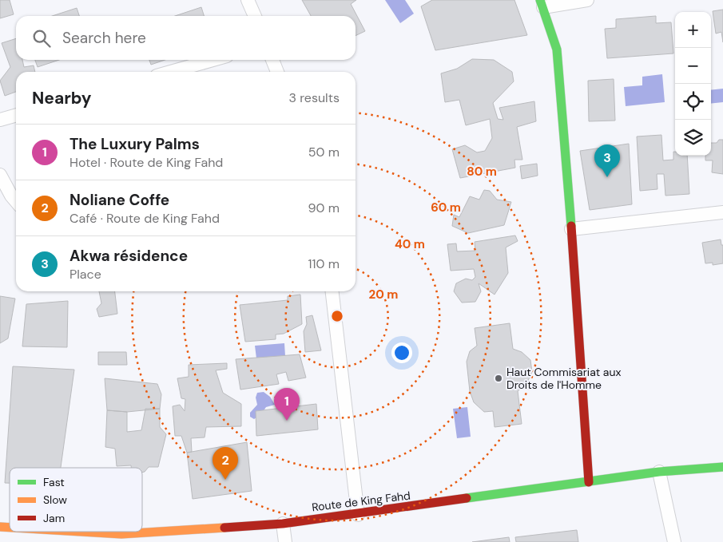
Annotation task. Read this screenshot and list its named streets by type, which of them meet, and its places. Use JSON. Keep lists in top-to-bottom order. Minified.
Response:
{"streets":{"street":["Route de King Fahd"]},"places":["Haut Commisariat aux Droits de l'Homme"],"legend":["Fast","Slow","Jam"],"page":{"map_buttons":["+","−"],"search":"Search here","heading":["Nearby","3 results"],"list":[{"mark":"1","name":"The Luxury Palms","note":"Hotel · Route de King Fahd","value":"50 m"},{"mark":"2","name":"Noliane Coffe","note":"Café · Route de King Fahd","value":"90 m"},{"mark":"3","name":"Akwa résidence","note":"Place","value":"110 m"}],"pins":["3","1","2"]},"rings":["80 m","60 m","40 m","20 m"]}
